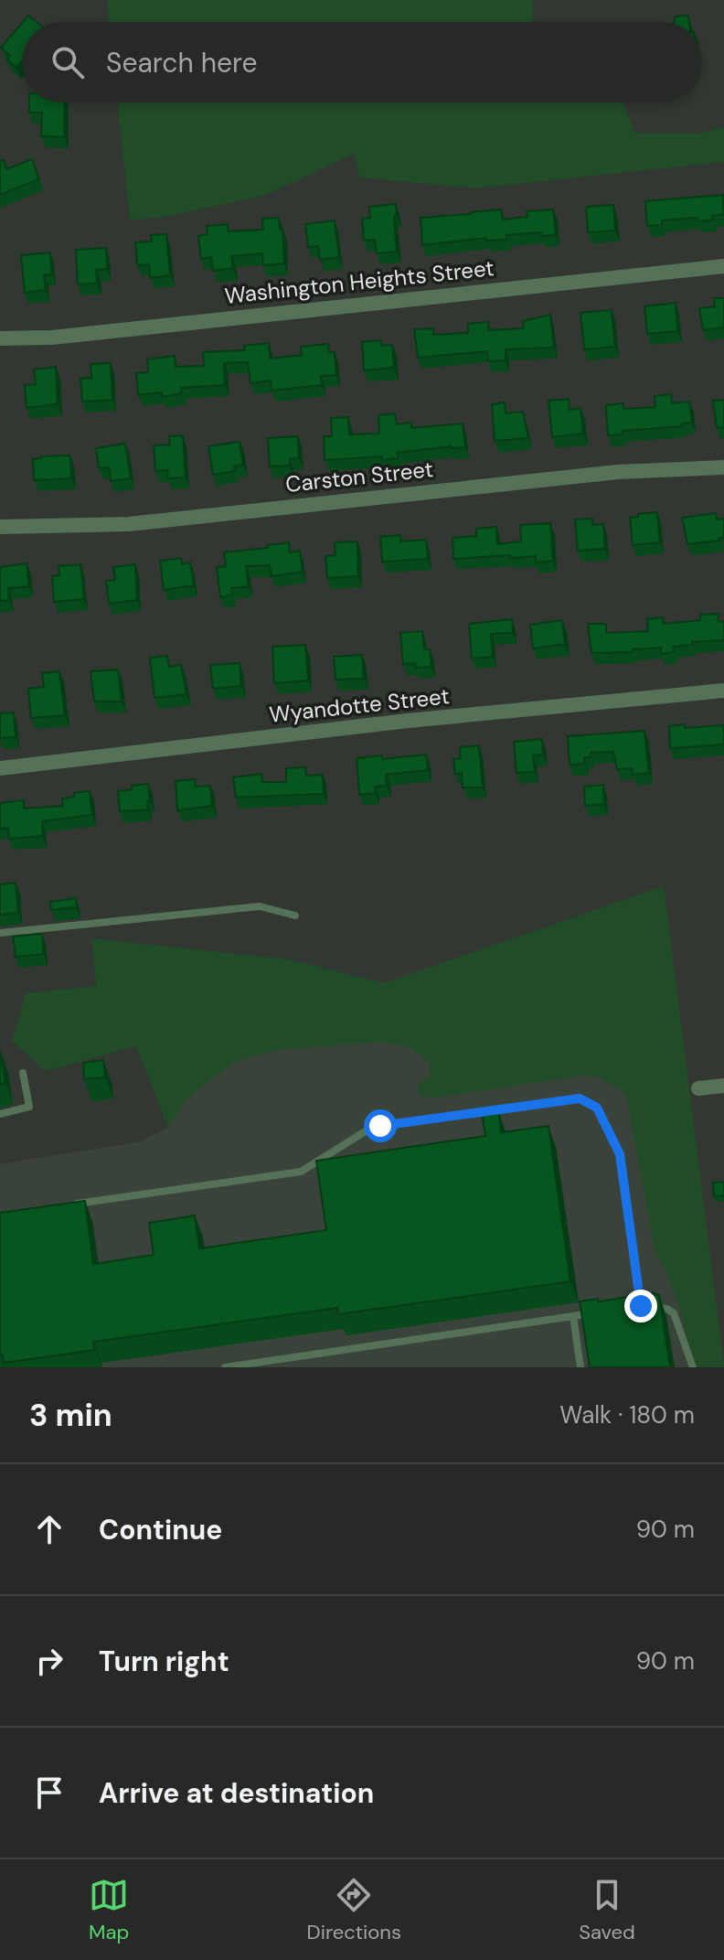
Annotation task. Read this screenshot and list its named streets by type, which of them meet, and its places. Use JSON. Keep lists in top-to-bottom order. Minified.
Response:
{"streets":{"street":["Washington Heights Street","Carston Street","Wyandotte Street"]},"page":{"search":"Search here","heading":["3 min","Walk · 180 m"],"list":[["Continue","90 m"],["Turn right","90 m"],"Arrive at destination"],"nav":["Map","Directions","Saved"]}}
